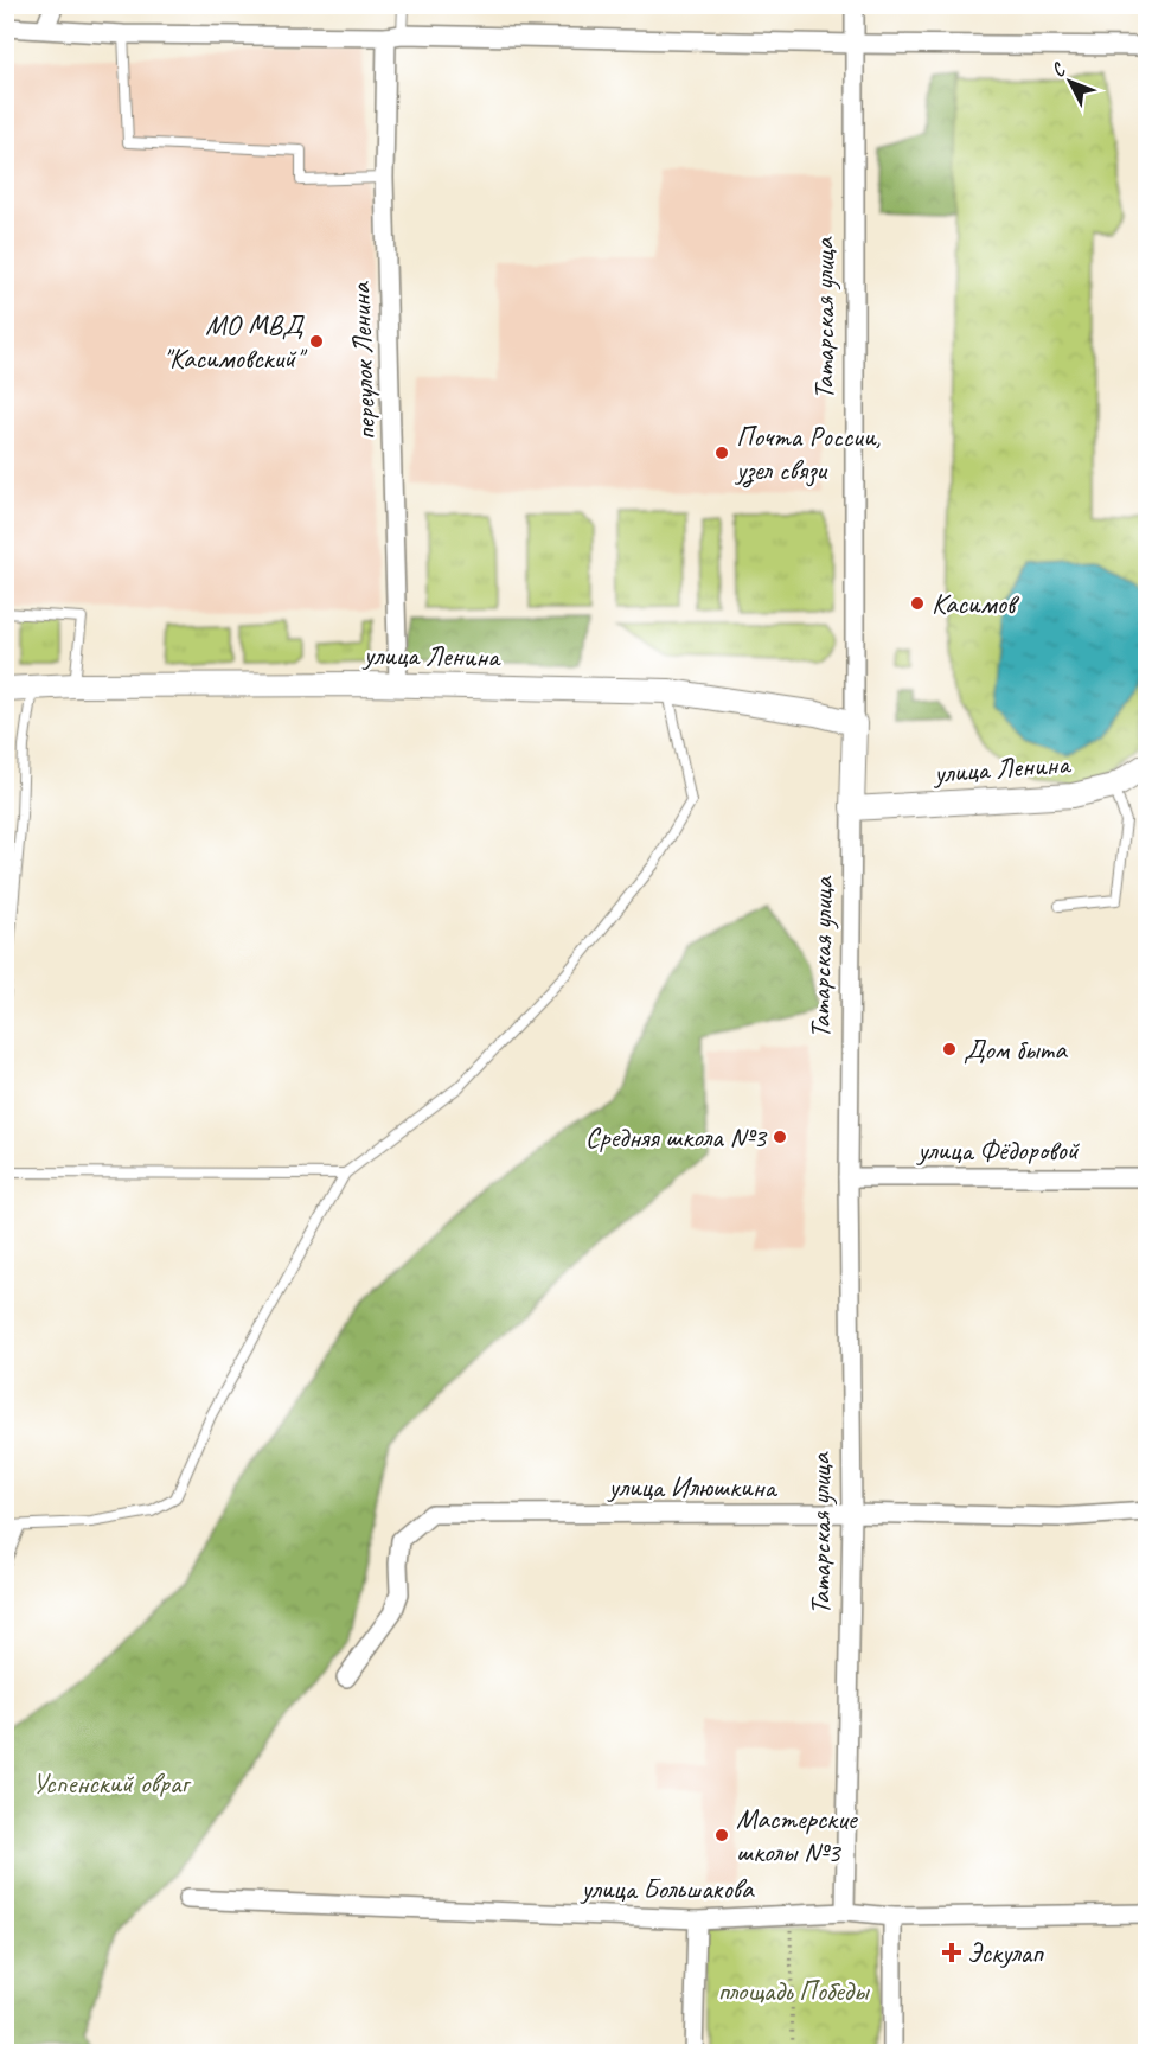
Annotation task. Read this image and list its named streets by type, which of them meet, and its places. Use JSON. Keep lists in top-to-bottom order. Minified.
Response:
{"streets":{"street":["Татарская улица","переулок Ленина","улица Ленина","улица Фёдоровой","улица Илюшкина","улица Большакова"]},"crossings":[["Татарская улица","улица Ленина"],["Татарская улица","улица Фёдоровой"],["Татарская улица","улица Илюшкина"],["Татарская улица","улица Большакова"],["переулок Ленина","улица Ленина"]],"parks":["Успенский овраг","площадь Победы"],"places":{"other":["МО МВД \"Касимовский\"","Почта России, узел связи","Касимов","Дом быта","Средняя школа №3","Мастерские школы №3"],"health":["Эскулап"]},"north":"top left"}
